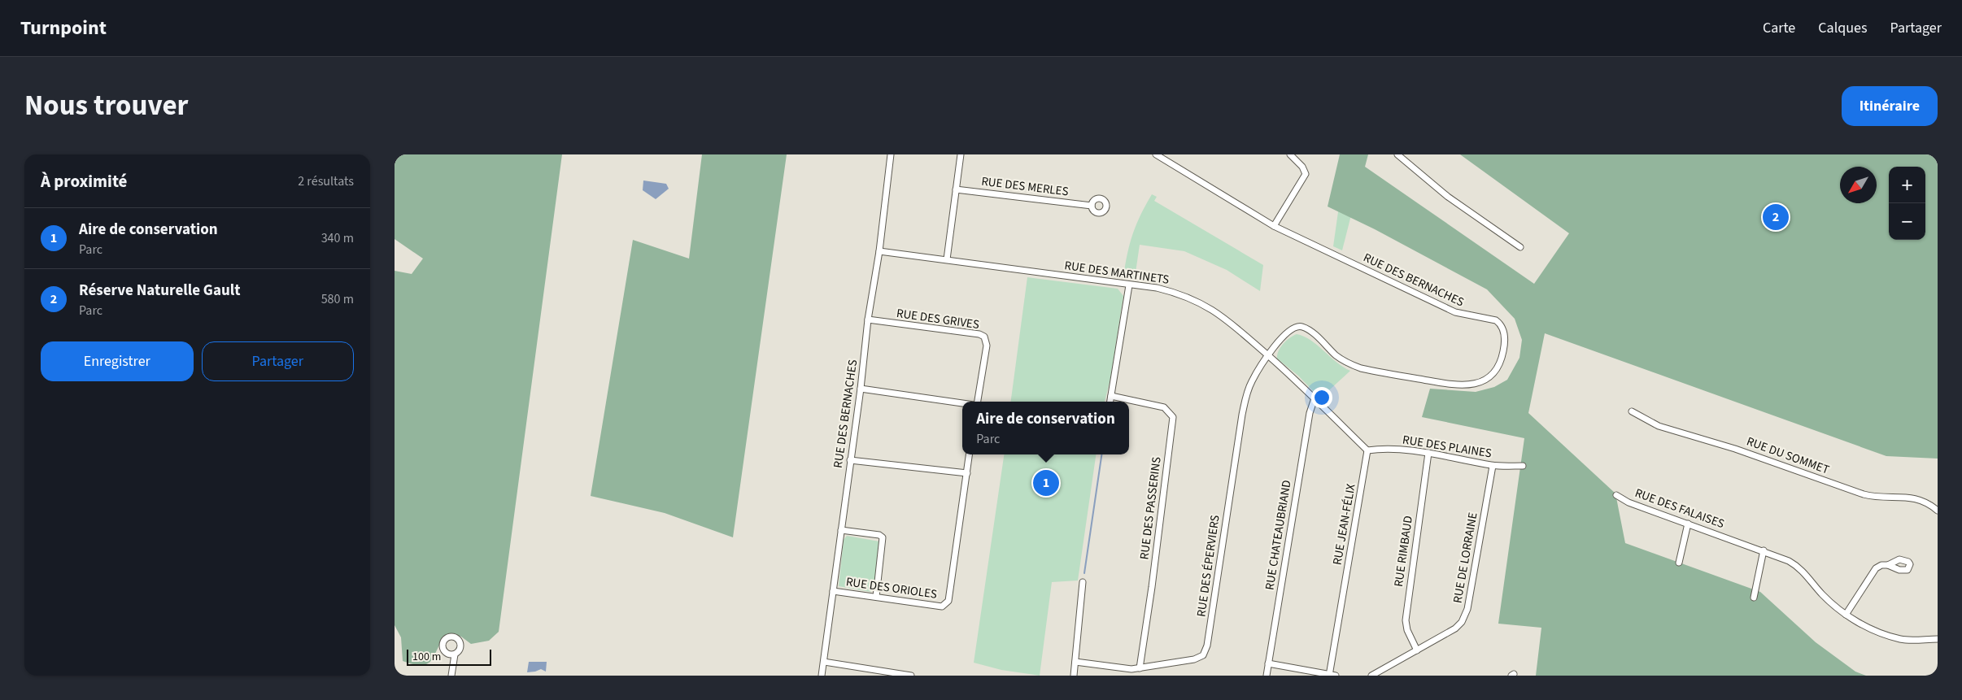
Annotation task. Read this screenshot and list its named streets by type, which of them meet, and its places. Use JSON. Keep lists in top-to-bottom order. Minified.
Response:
{"streets":{"street":["RUE DES MERLES","RUE DES MARTINETS","RUE DES BERNACHES","RUE DES GRIVES","RUE DES PLAINES","RUE DU SOMMET","RUE DES PASSERINS","RUE DES FALAISES","RUE JEAN-FÉLIX","RUE CHATEAUBRIAND","RUE RIMBAUD","RUE DE LORRAINE","RUE DES ÉPERVIERS","RUE DES ORIOLES"]},"crossings":[["RUE DES MARTINETS","RUE DES BERNACHES"],["RUE DES MARTINETS","RUE CHATEAUBRIAND"],["RUE DES MARTINETS","RUE DES ÉPERVIERS"],["RUE DES BERNACHES","RUE DES GRIVES"],["RUE DES BERNACHES","RUE DES ÉPERVIERS"],["RUE DES BERNACHES","RUE DES ORIOLES"],["RUE DES PLAINES","RUE JEAN-FÉLIX"],["RUE DES PLAINES","RUE RIMBAUD"],["RUE DES PLAINES","RUE DE LORRAINE"],["RUE DES PASSERINS","RUE DES ÉPERVIERS"],["RUE RIMBAUD","RUE DE LORRAINE"]],"scale_bar":"100 m","north":"bottom left","page":{"header":"Turnpoint","nav":["Carte","Calques","Partager"],"title":"Nous trouver","buttons":["Itinéraire",["Enregistrer","Partager"]],"heading":["À proximité","2 résultats"],"map_buttons":["+","−"],"pins":["2","1"],"list":[{"mark":"1","name":"Aire de conservation","note":"Parc","value":"340 m"},{"mark":"2","name":"Réserve Naturelle Gault","note":"Parc","value":"580 m"}],"popup":["Aire de conservation","Parc"],"scale":"100 m"}}
